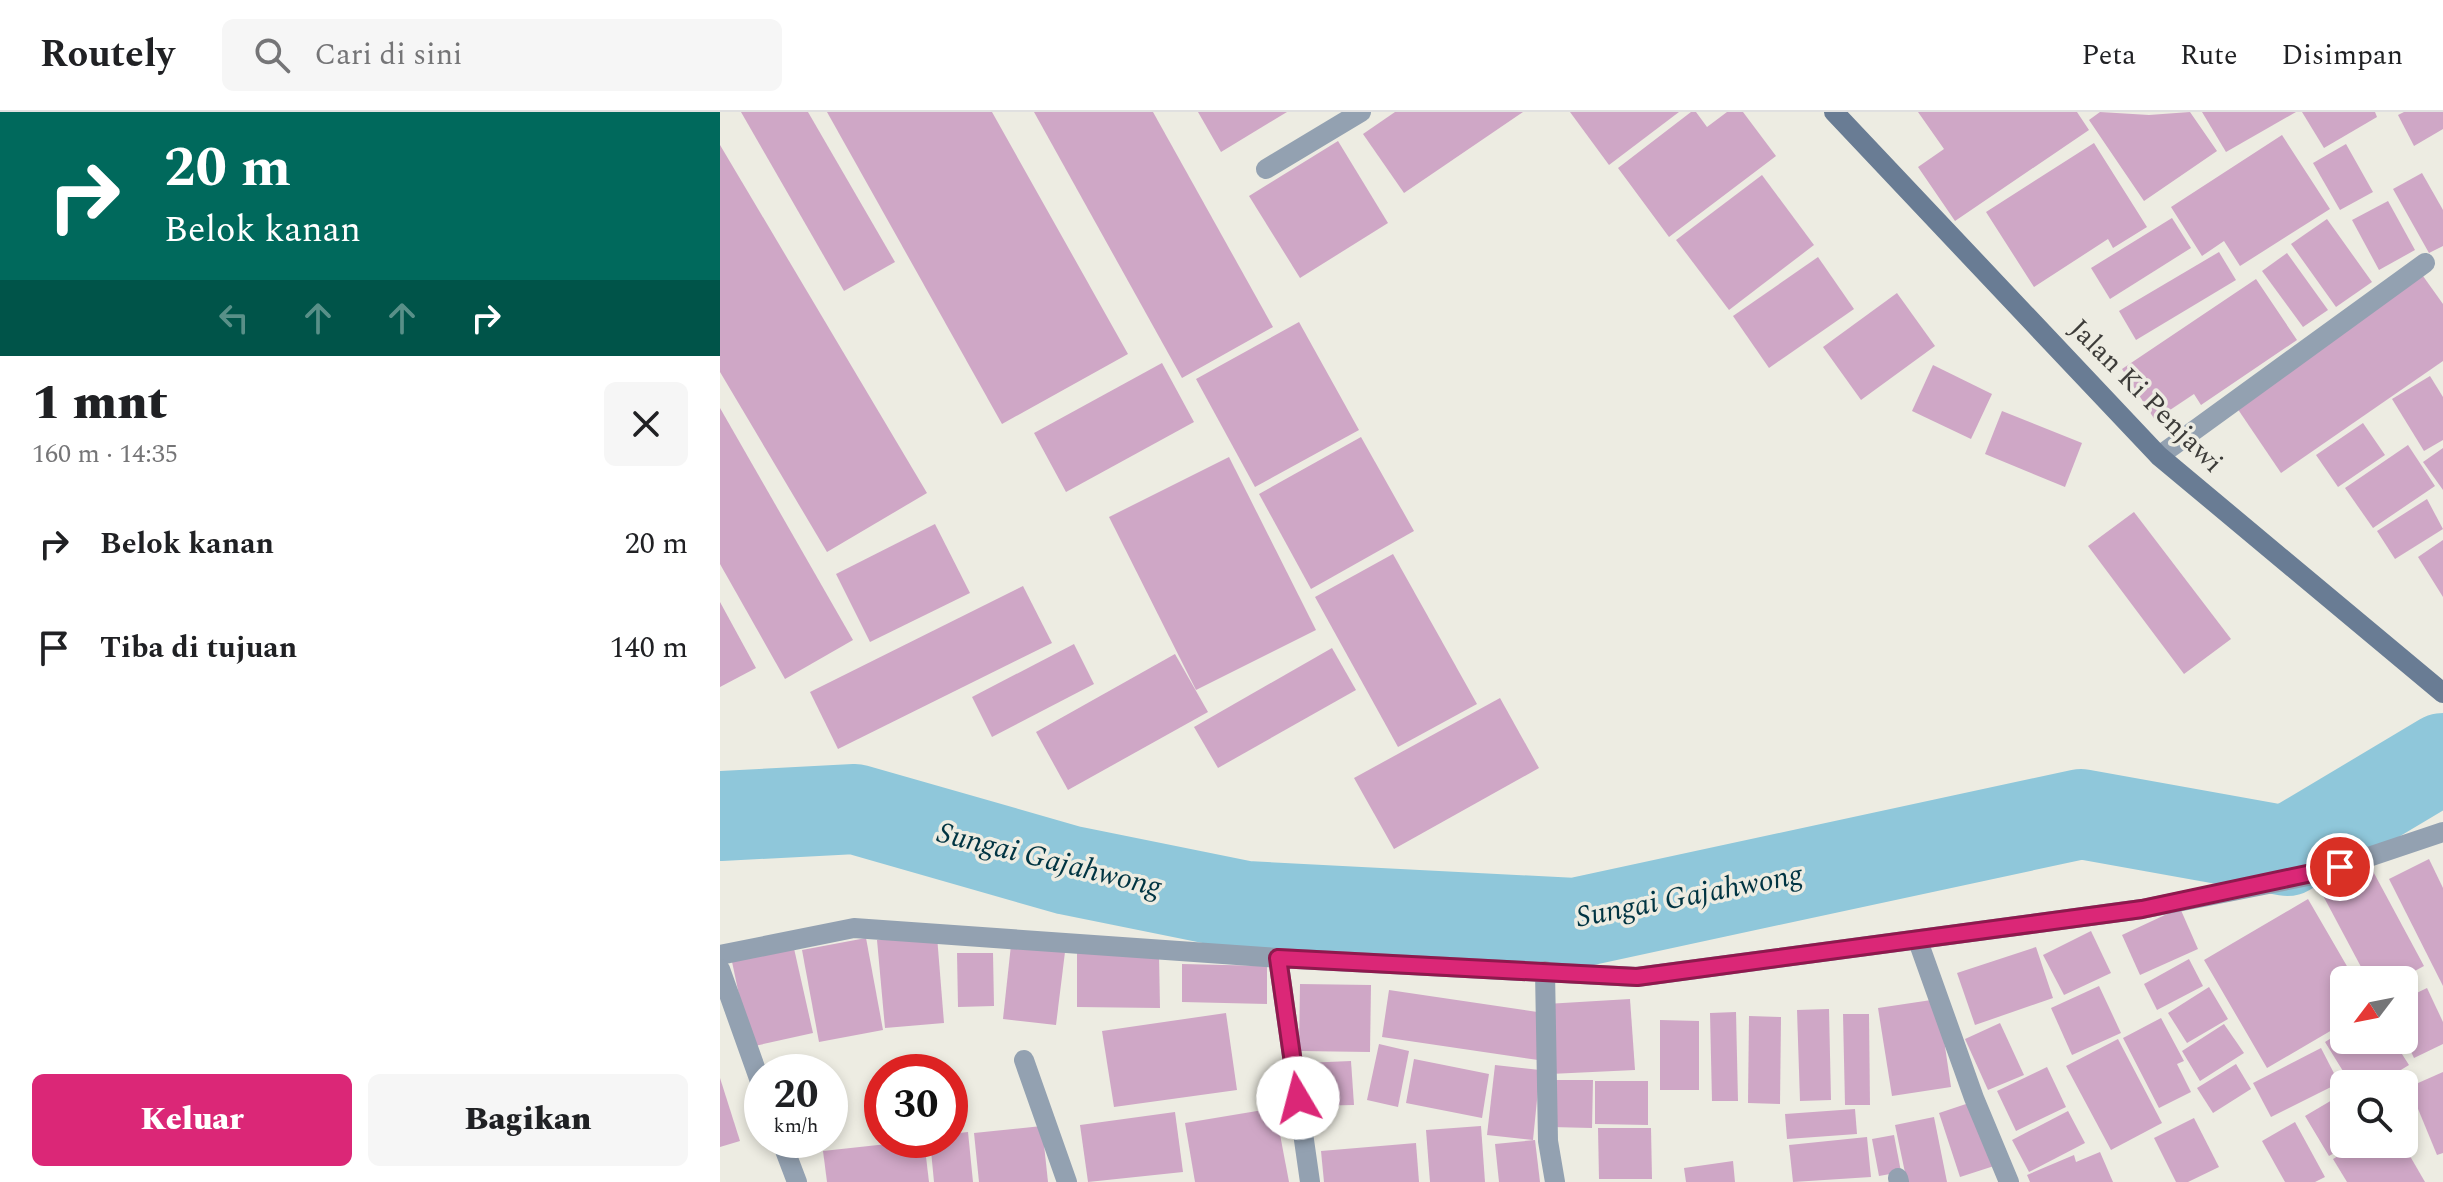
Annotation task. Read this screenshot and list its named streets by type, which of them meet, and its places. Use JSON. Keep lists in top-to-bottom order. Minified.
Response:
{"streets":{"main road":["Jalan Ki Penjawi"]},"water":["Sungai Gajahwong"],"north":"bottom left","page":{"header":"Routely","search":"Cari di sini","nav":["Peta","Rute","Disimpan"],"turn":["20 m","Belok kanan"],"heading":["1 mnt","160 m · 14:35"],"list":[{"name":"Belok kanan","value":"20 m"},{"name":"Tiba di tujuan","value":"140 m"}],"speed":"20 km/h","limit":"30","buttons":["Keluar","Bagikan"]}}
